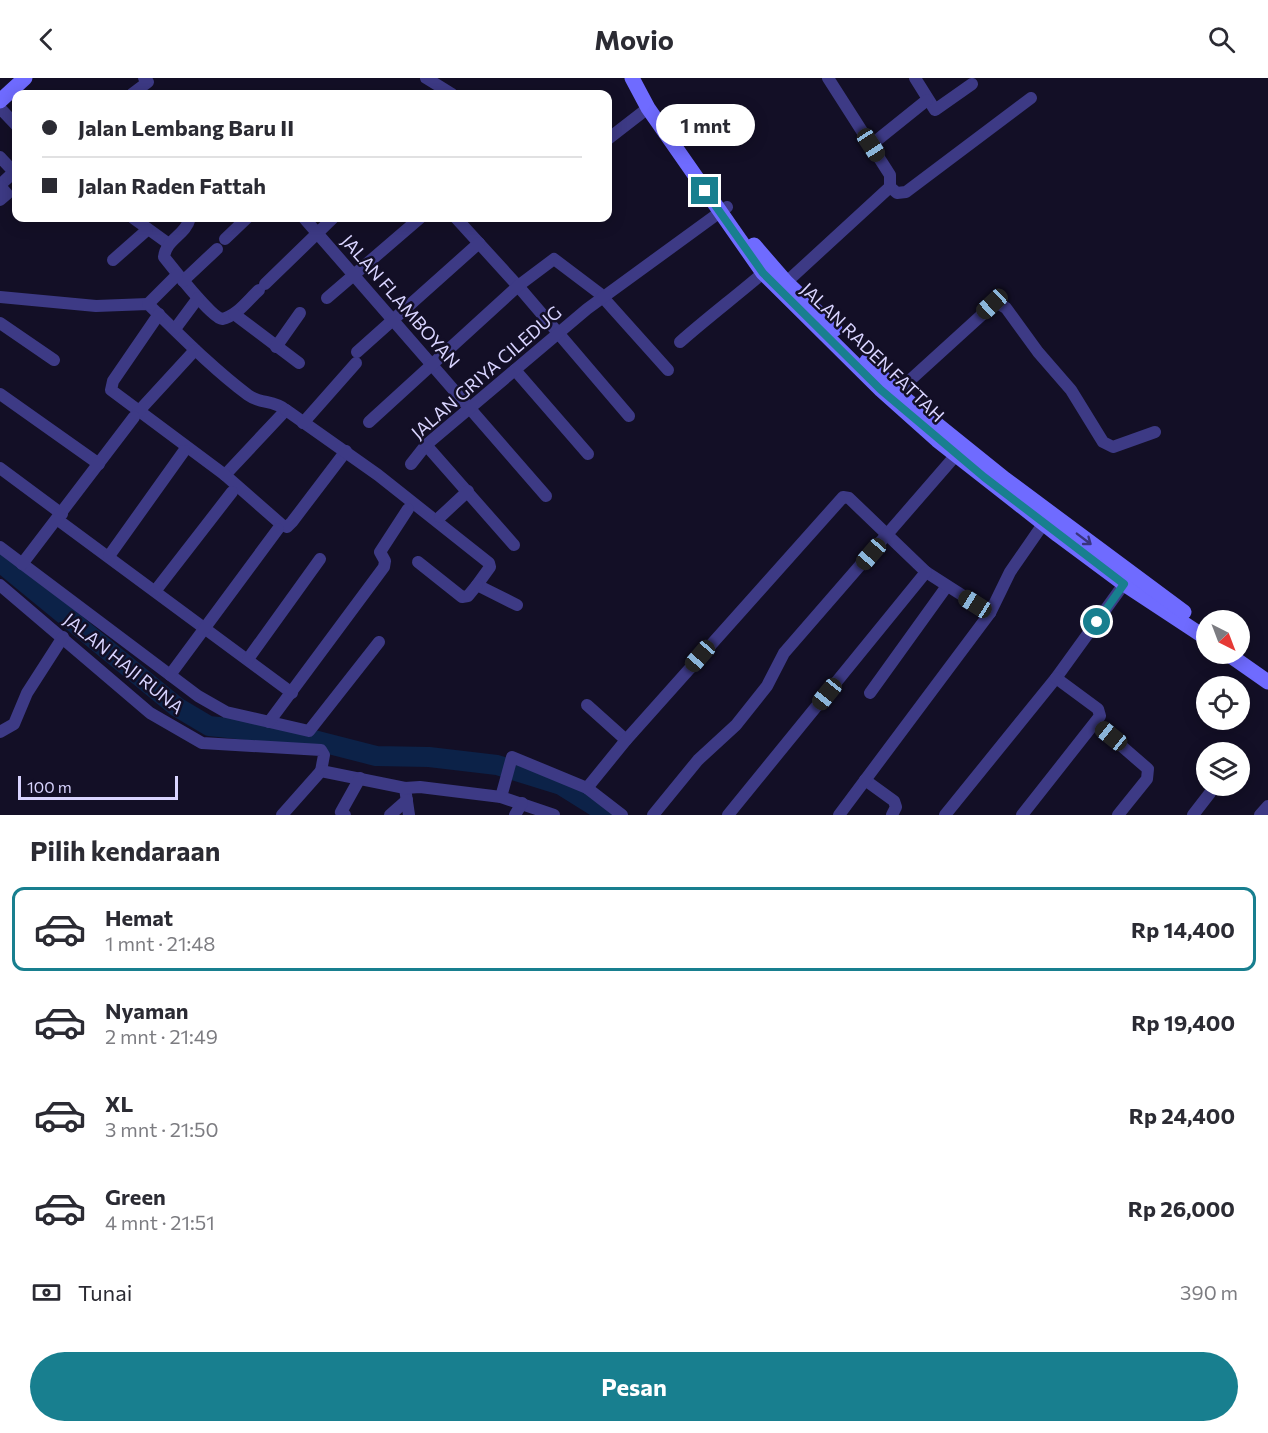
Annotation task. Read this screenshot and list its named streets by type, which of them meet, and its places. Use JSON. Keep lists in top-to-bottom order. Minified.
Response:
{"streets":{"main road":["JALAN RADEN FATTAH"],"street":["JALAN FLAMBOYAN","JALAN GRIYA CILEDUG","JALAN HAJI RUNA"]},"crossings":[["JALAN FLAMBOYAN","JALAN GRIYA CILEDUG"],["JALAN RADEN FATTAH","JALAN GRIYA CILEDUG"]],"scale_bar":"100 m","north":"bottom right","page":{"header":"Movio","banner":["Jalan Lembang Baru II","Jalan Raden Fattah"],"bubble":"1 mnt","scale":"100 m","heading":"Pilih kendaraan","list":[{"name":"Hemat","note":"1 mnt · 21:48","value":"Rp 14,400"},{"name":"Nyaman","note":"2 mnt · 21:49","value":"Rp 19,400"},{"name":"XL","note":"3 mnt · 21:50","value":"Rp 24,400"},{"name":"Green","note":"4 mnt · 21:51","value":"Rp 26,000"}],"pay":["Tunai","390 m"],"buttons":"Pesan"}}
